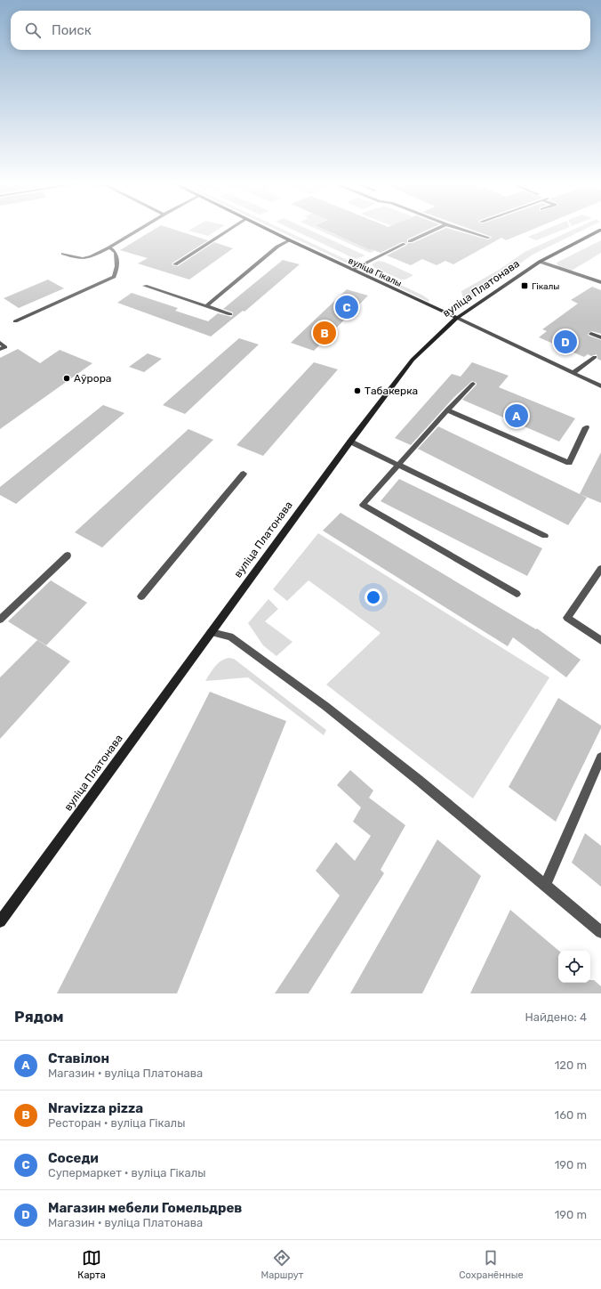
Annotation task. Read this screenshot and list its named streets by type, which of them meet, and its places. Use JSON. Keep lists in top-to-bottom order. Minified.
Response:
{"streets":{"main road":["вуліца Гікалы","вуліца Платонава"]},"crossings":[["вуліца Гікалы","вуліца Платонава"]],"places":{"transit":["Гікалы"],"other":["Аўрора","Табакерка"]},"page":{"search":"Поиск","pins":["C","B","D","A"],"heading":["Рядом","Найдено: 4"],"list":[{"mark":"A","name":"Ставілон","note":"Магазин · вуліца Платонава","value":"120 m"},{"mark":"B","name":"Nravizza pizza","note":"Ресторан · вуліца Гікалы","value":"160 m"},{"mark":"C","name":"Соседи","note":"Супермаркет · вуліца Гікалы","value":"190 m"},{"mark":"D","name":"Магазин мебели Гомельдрев","note":"Магазин · вуліца Платонава","value":"190 m"}],"nav":["Карта","Маршрут","Сохранённые"]}}
